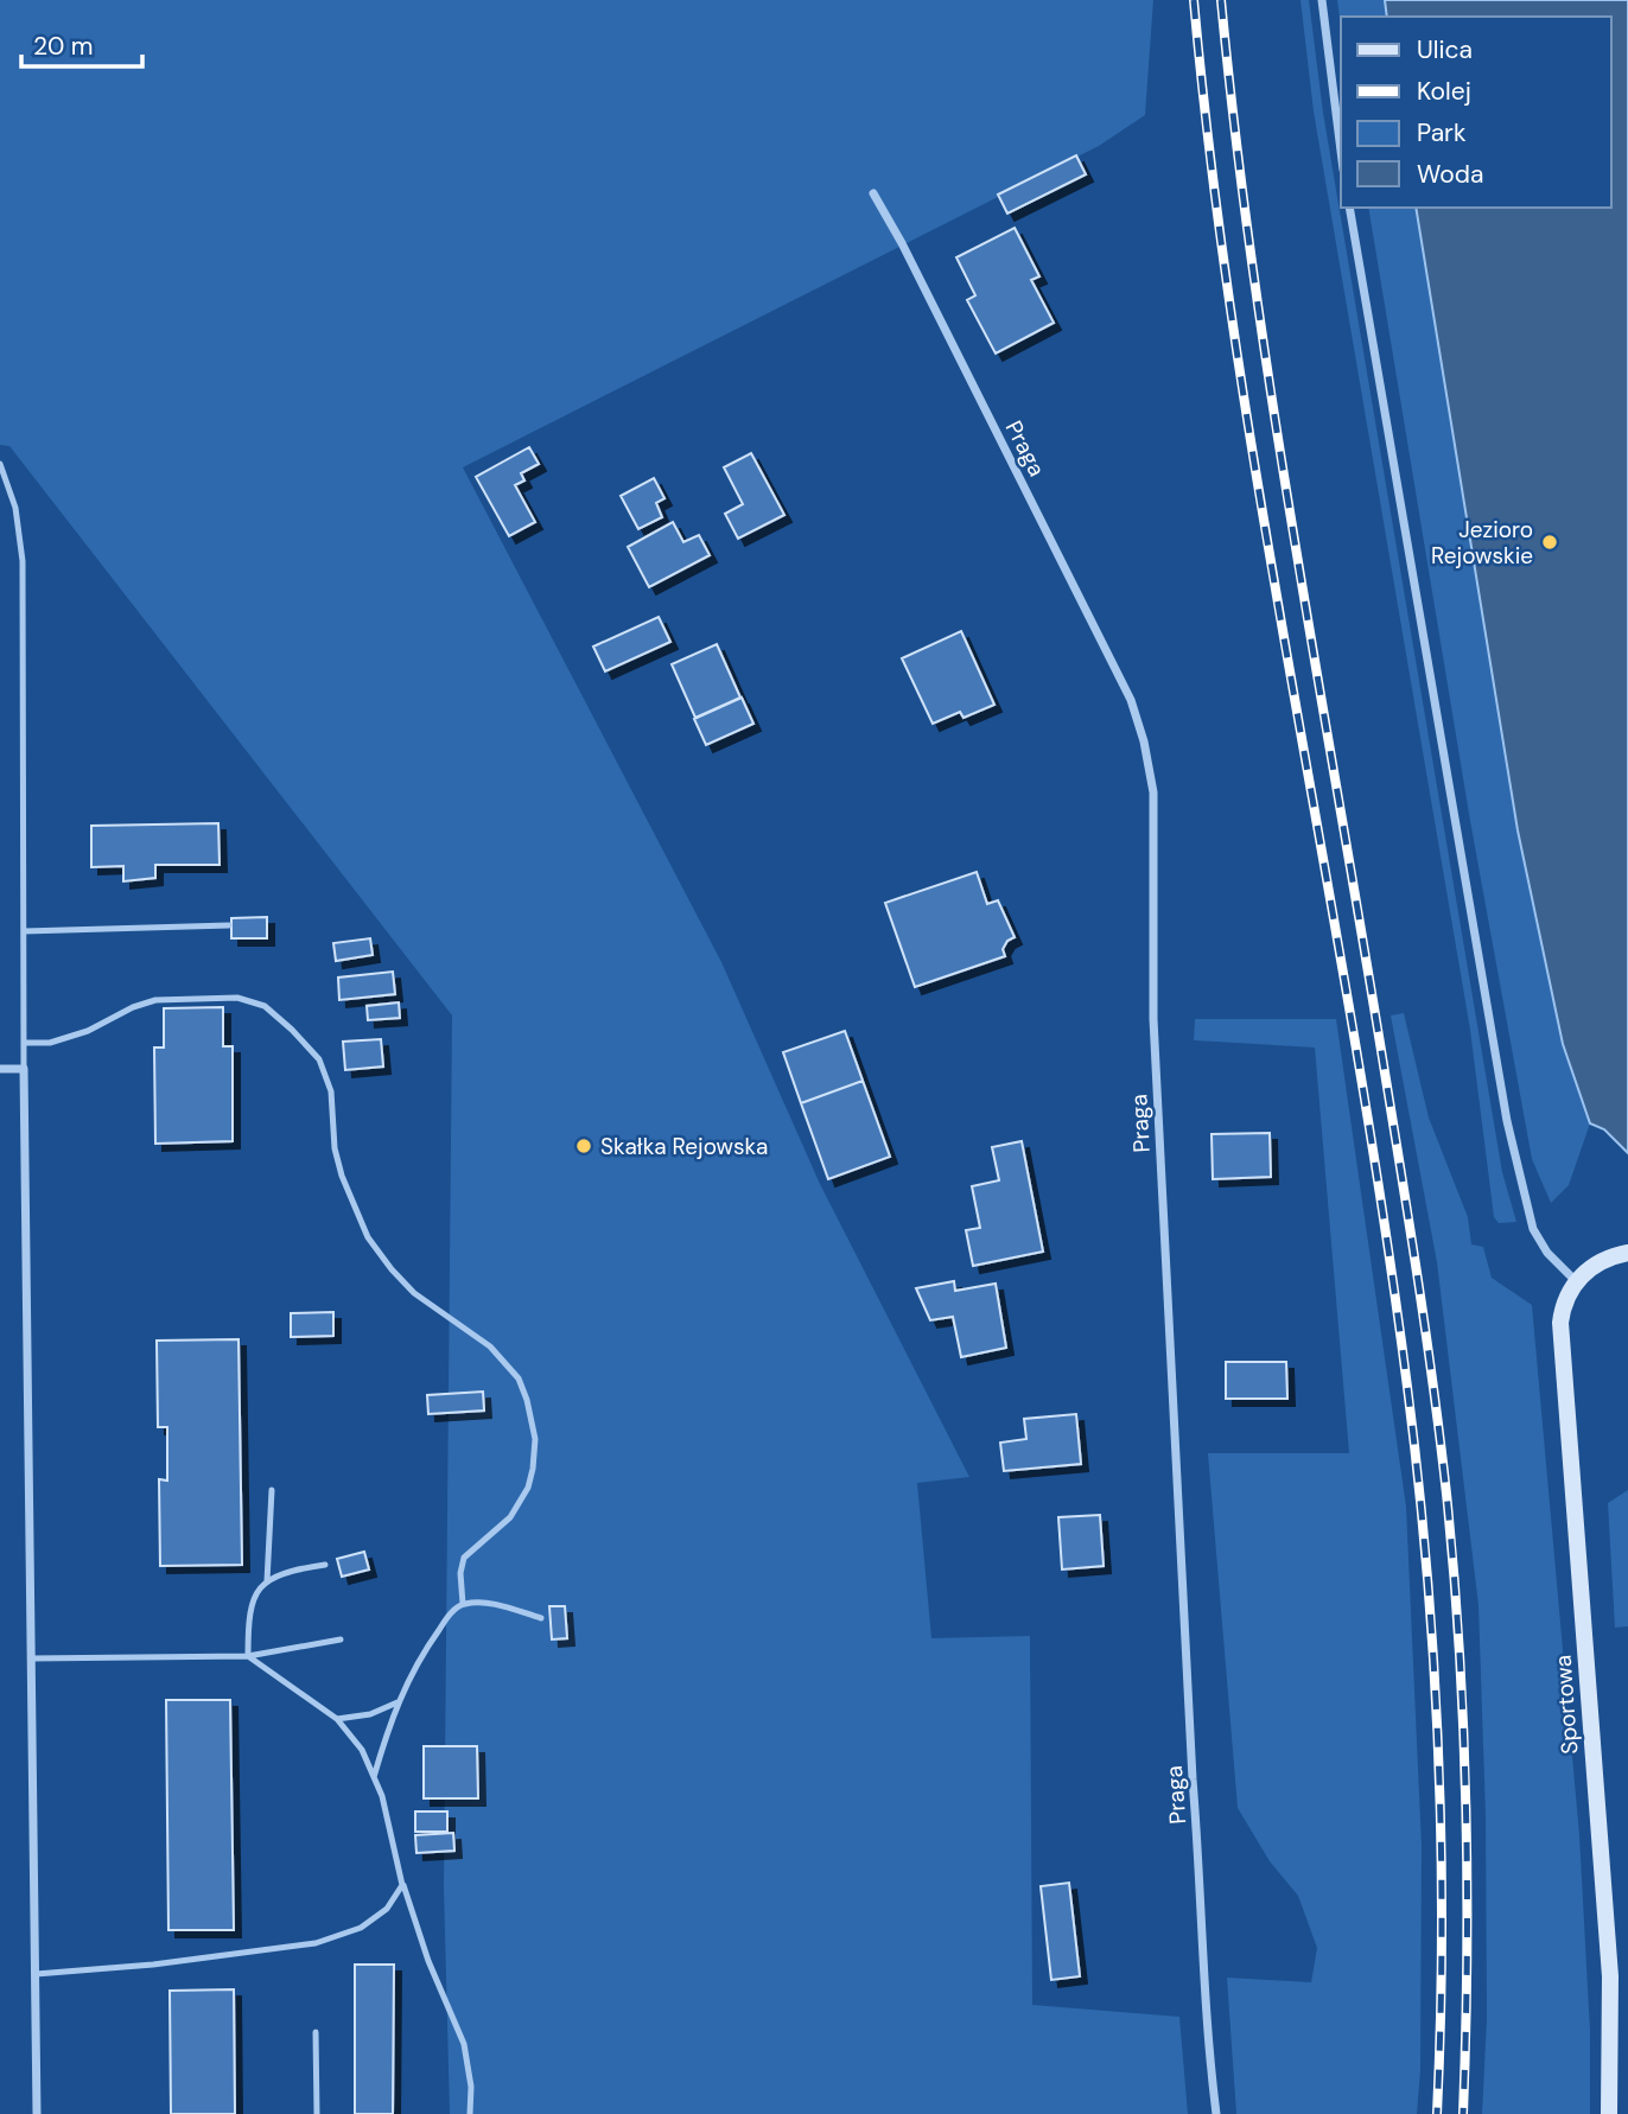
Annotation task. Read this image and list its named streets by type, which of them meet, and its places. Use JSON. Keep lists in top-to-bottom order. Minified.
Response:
{"streets":{"street":["Praga","Sportowa"]},"places":["Jezioro Rejowskie","Skałka Rejowska"],"legend":["Ulica","Kolej","Park","Woda"],"scale_bar":"20 m"}
